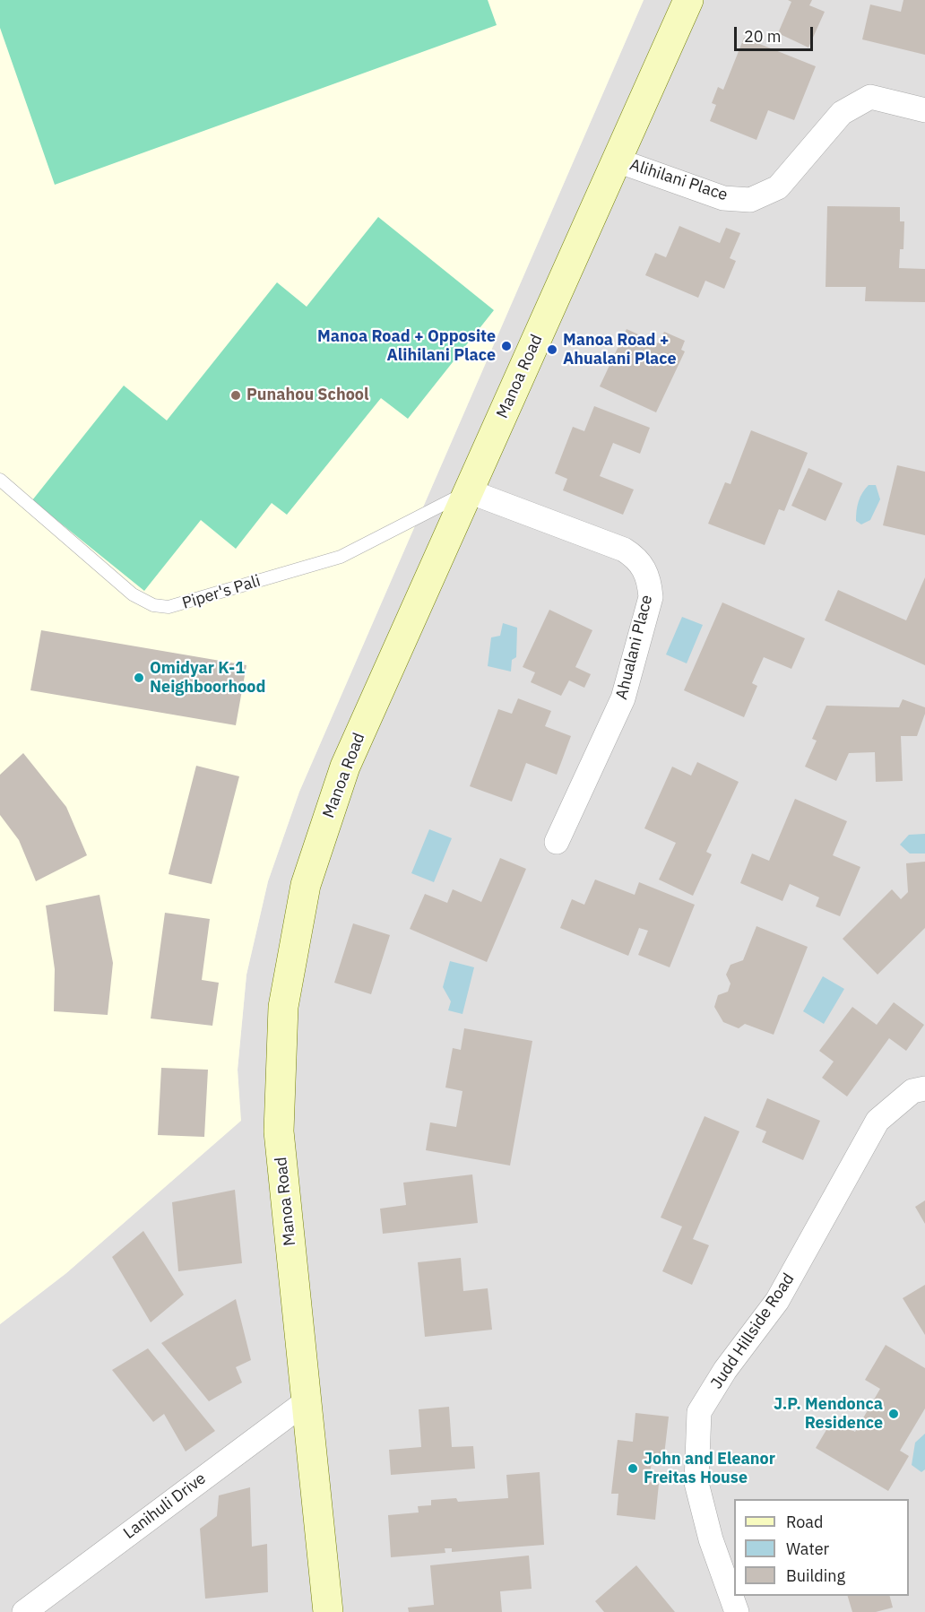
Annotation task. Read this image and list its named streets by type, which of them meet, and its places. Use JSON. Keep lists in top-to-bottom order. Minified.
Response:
{"streets":{"main road":["Manoa Road"],"street":["Alihilani Place","Ahualani Place","Judd Hillside Road","Lanihuli Drive"],"lane":["Piper's Pali"]},"crossings":[["Alihilani Place","Manoa Road"],["Manoa Road","Piper's Pali"],["Manoa Road","Ahualani Place"],["Manoa Road","Lanihuli Drive"],["Piper's Pali","Ahualani Place"]],"places":["Manoa Road + Opposite Alihilani Place","Manoa Road + Ahualani Place","Punahou School","Omidyar K-1 Neighboorhood","J.P. Mendonca Residence","John and Eleanor Freitas House"],"legend":["Road","Water","Building"],"scale_bar":"20 m"}
